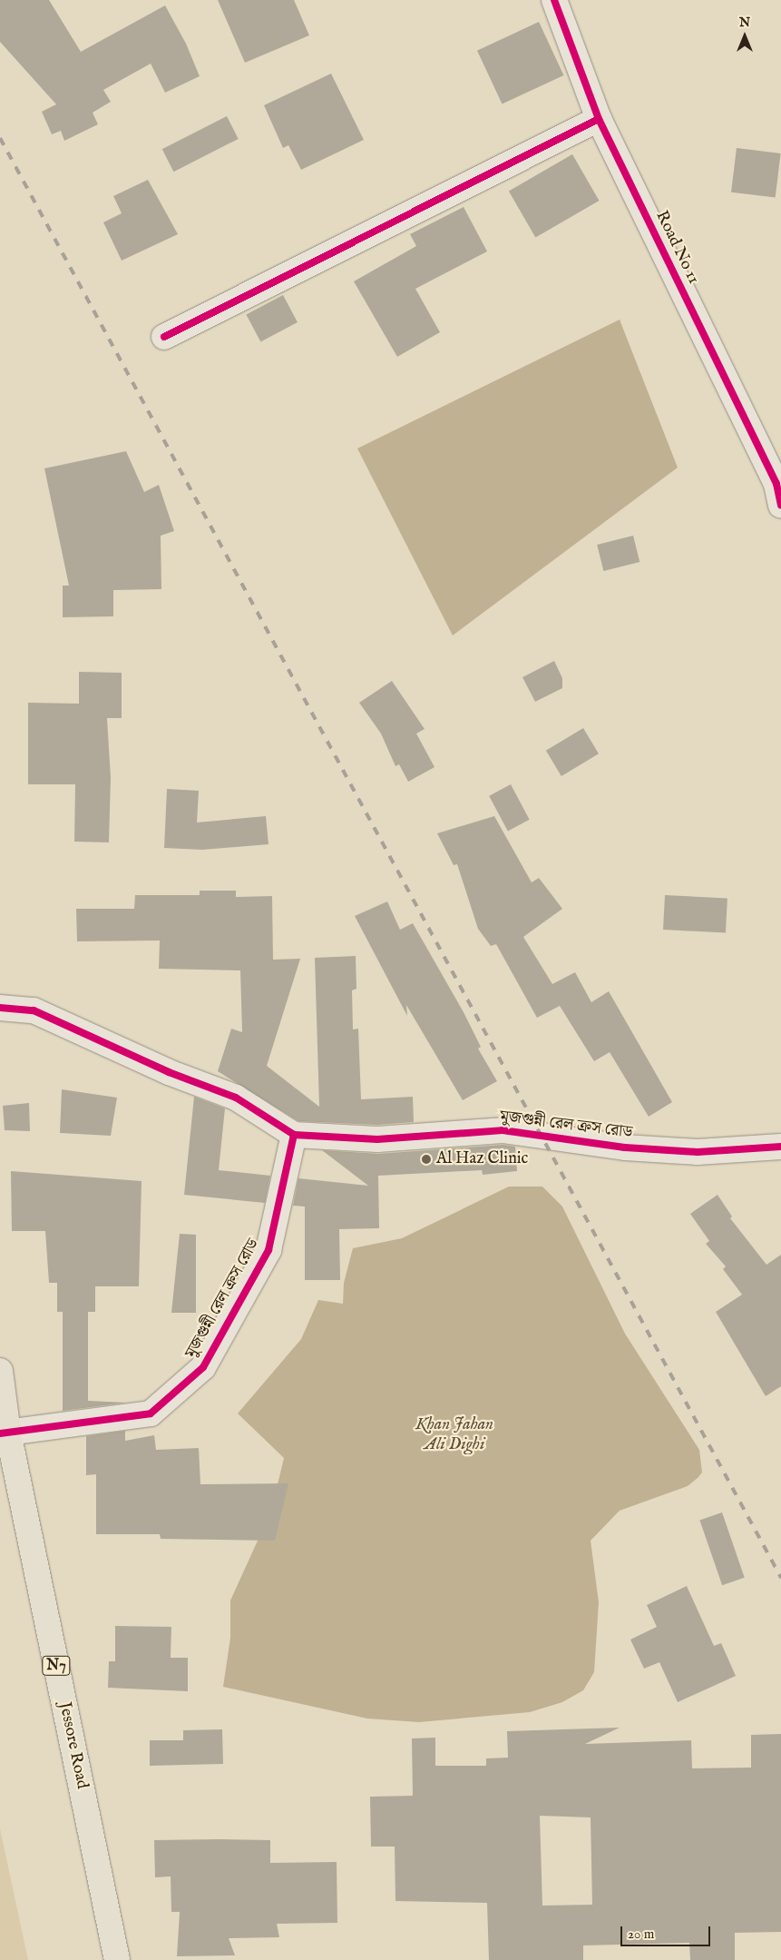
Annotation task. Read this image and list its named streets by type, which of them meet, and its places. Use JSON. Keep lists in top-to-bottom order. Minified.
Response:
{"streets":{"highway":["N7","Jessore Road"],"street":["Road No 11","মুজগুন্নী রেল ক্রস রোড"]},"crossings":[["মুজগুন্নী রেল ক্রস রোড","Jessore Road"]],"water":["Khan Jahan Ali Dighi"],"places":["Al Haz Clinic"],"scale_bar":"20 m","north":"top"}
